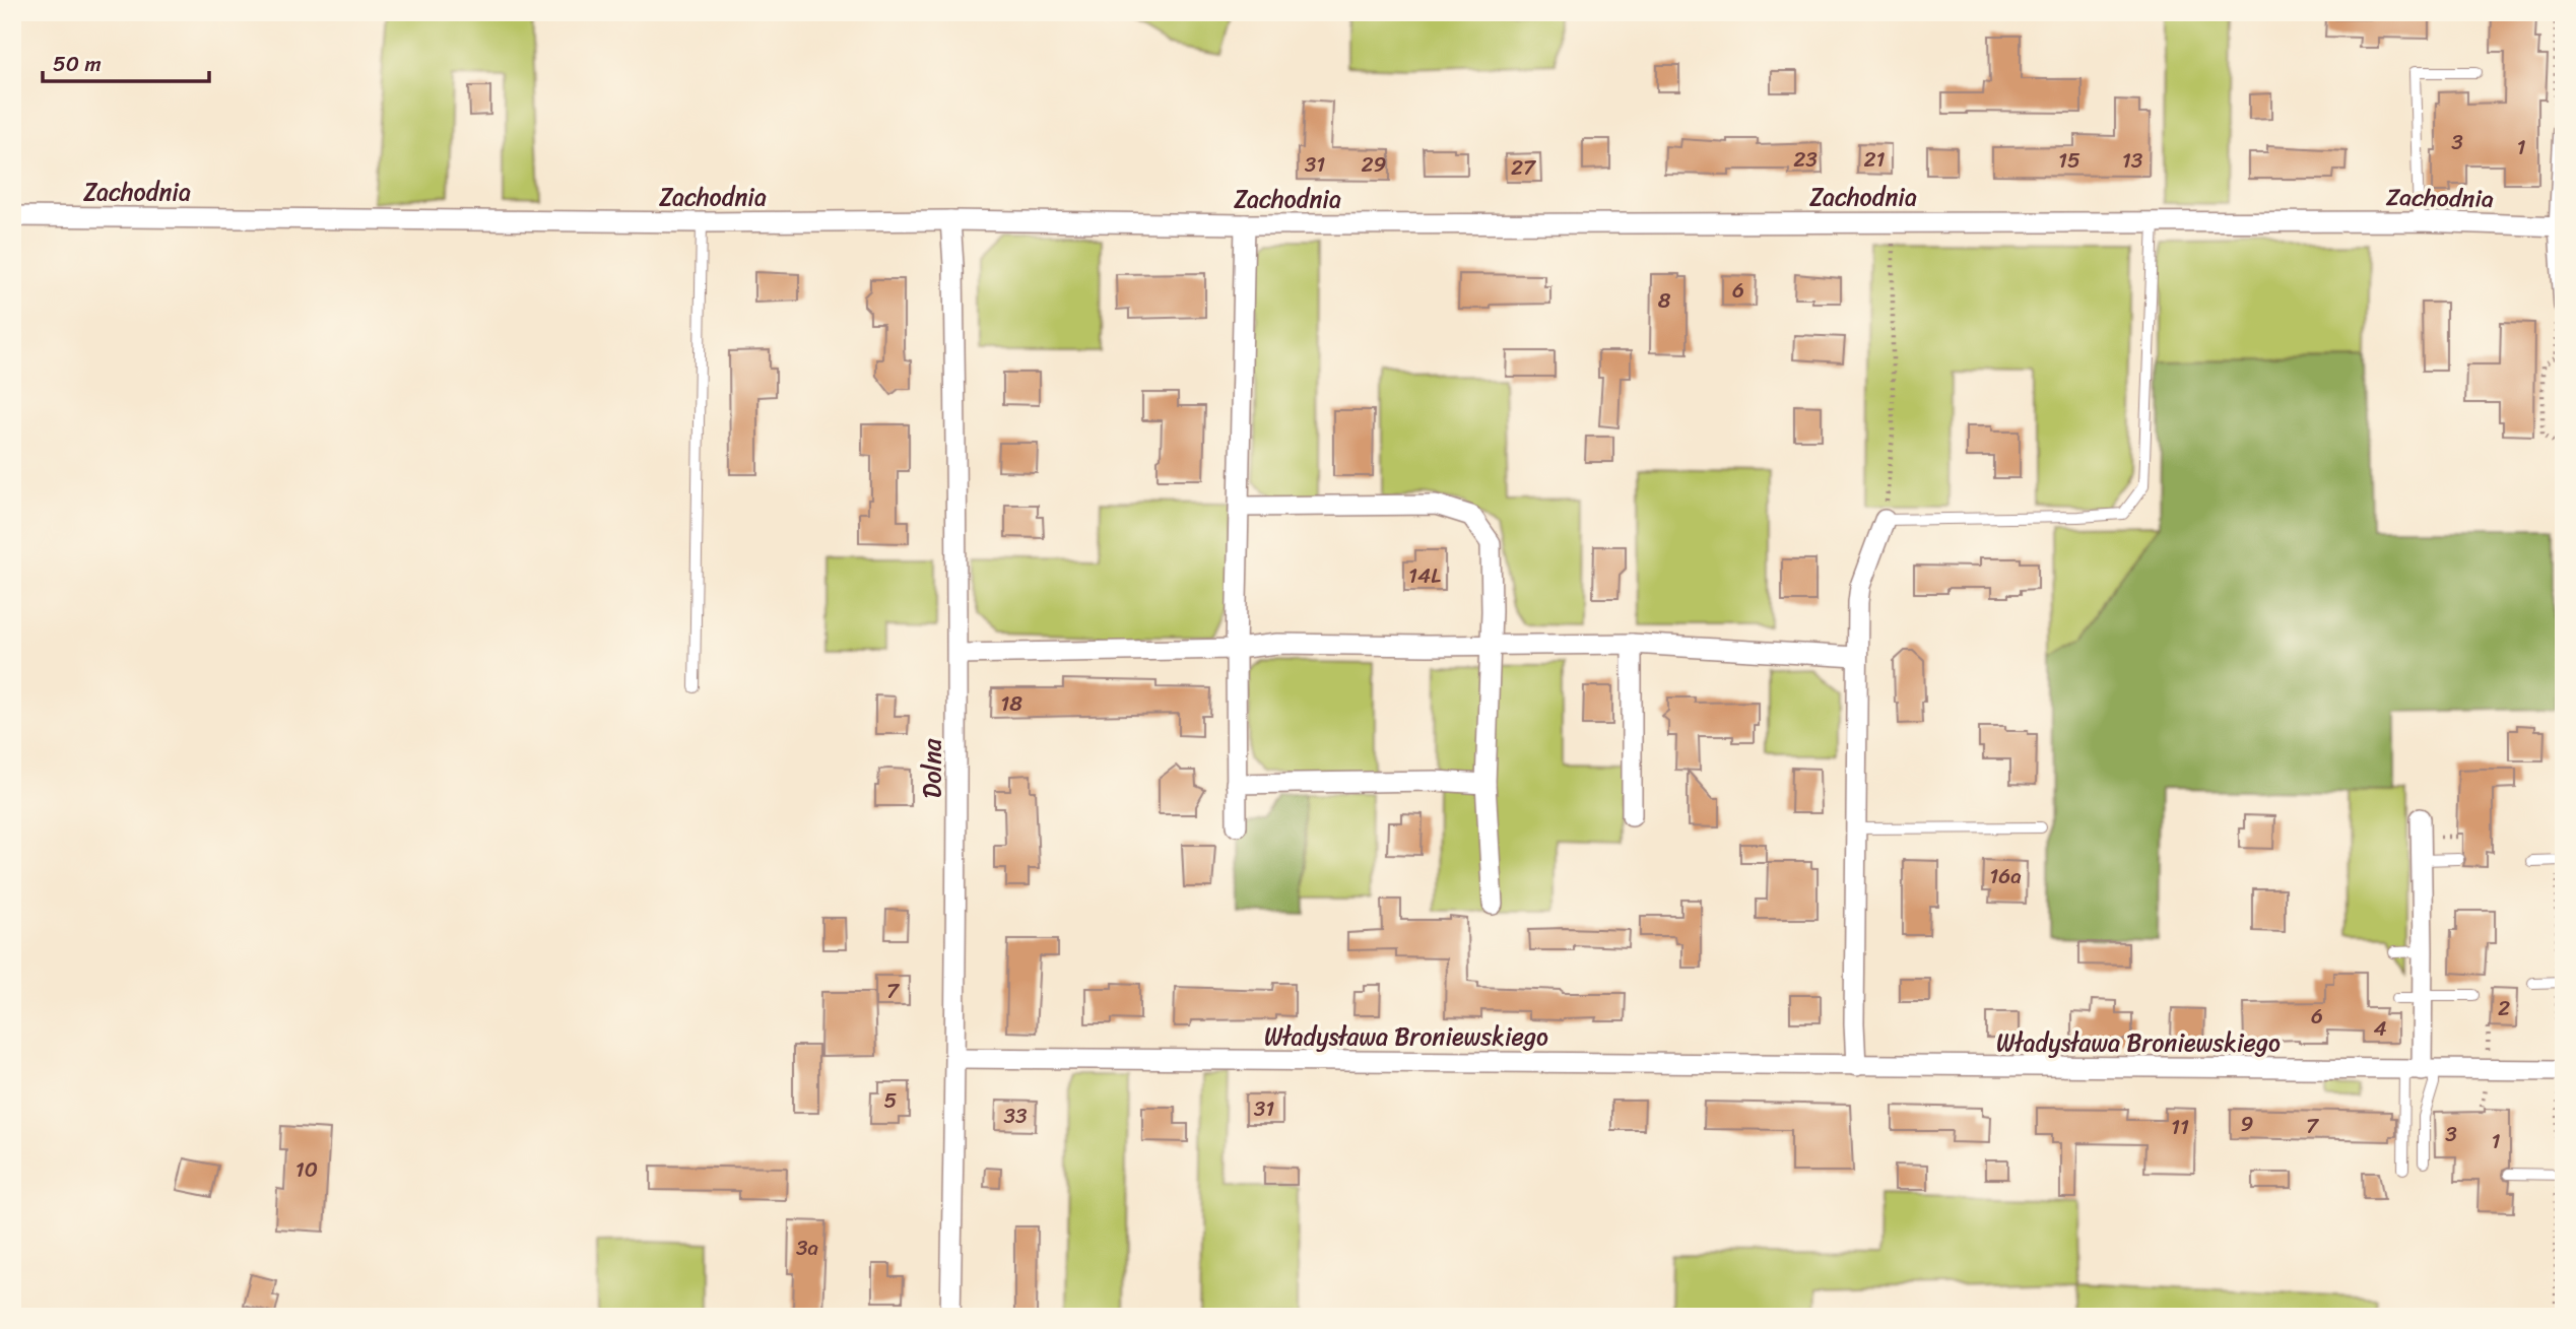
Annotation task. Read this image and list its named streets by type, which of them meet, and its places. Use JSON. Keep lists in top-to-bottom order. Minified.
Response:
{"streets":{"street":["Zachodnia","Dolna","Władysława Broniewskiego"]},"crossings":[["Zachodnia","Dolna"],["Dolna","Władysława Broniewskiego"]],"house_numbers":["3","1","23","21","15","13","31","29","27","6","8","14L","18","16a","7","2","6","4","5","31","33","9","7","11","3","1","10","3a"],"scale_bar":"50 m"}
